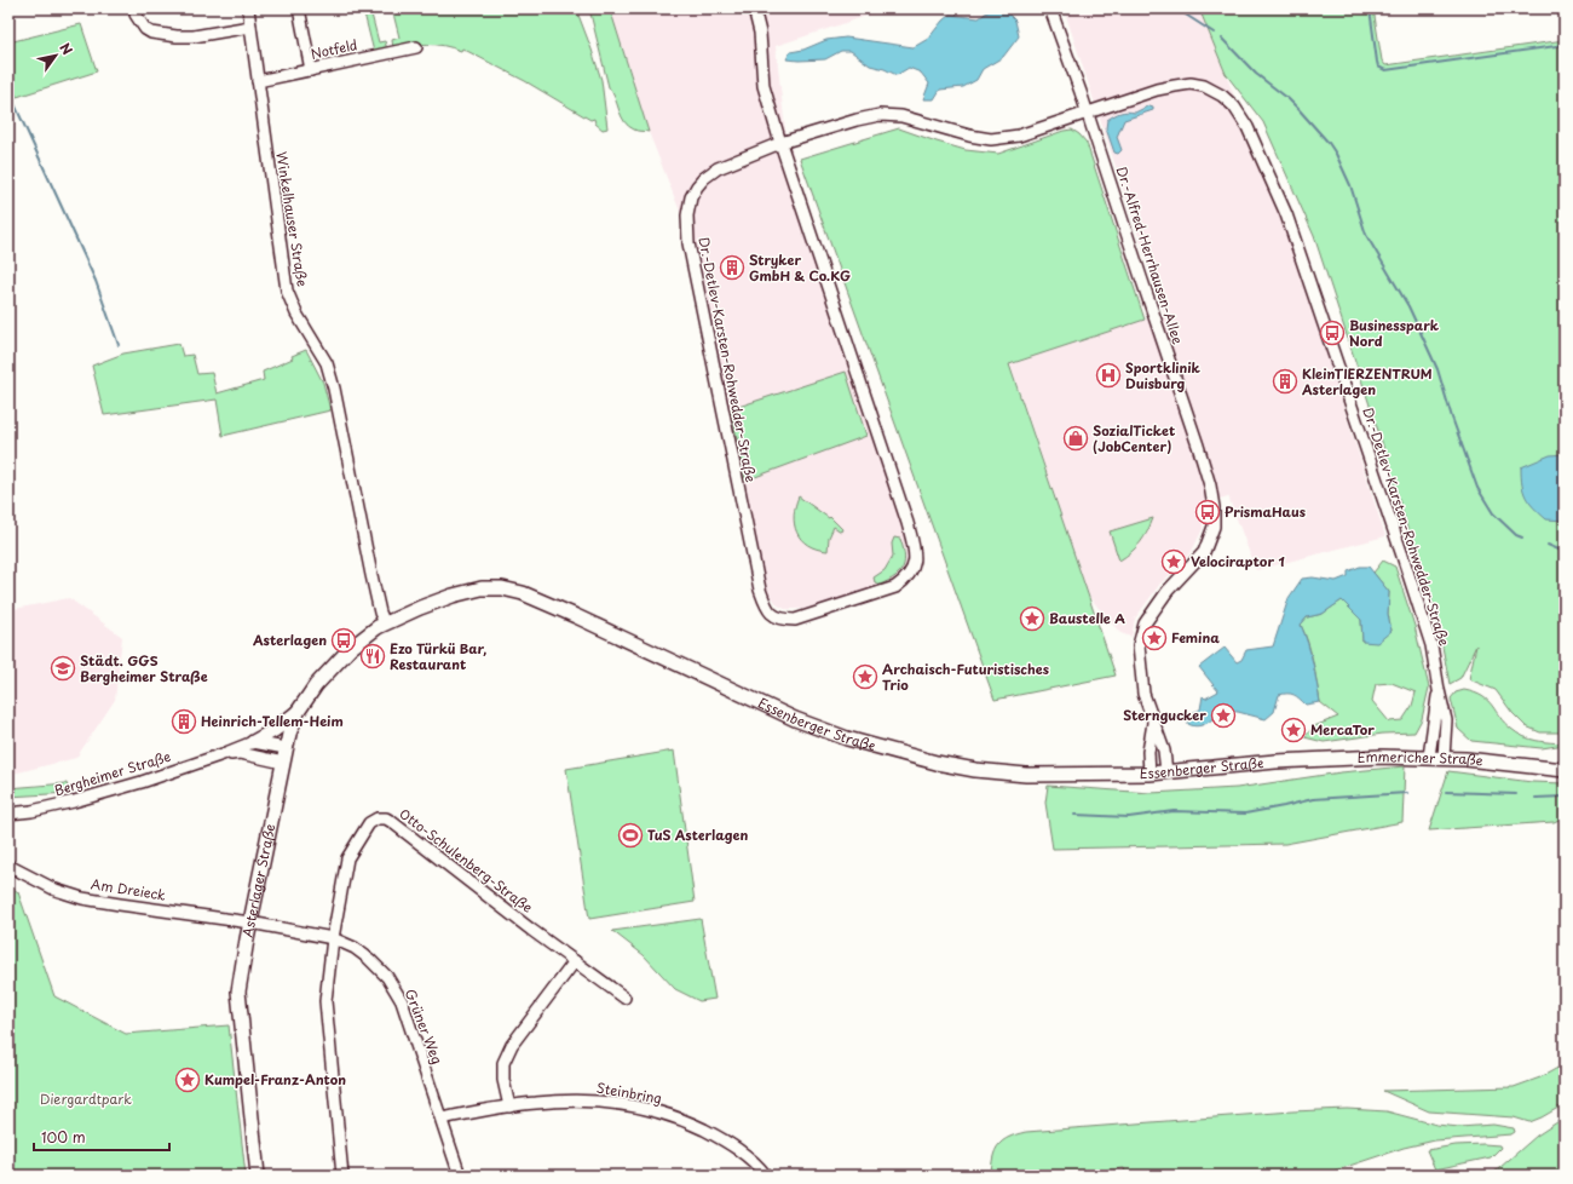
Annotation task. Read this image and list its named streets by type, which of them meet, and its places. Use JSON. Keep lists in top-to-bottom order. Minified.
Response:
{"streets":{"main road":["Essenberger Straße","Emmericher Straße","Asterlager Straße"],"street":["Notfeld","Winkelhauser Straße","Dr.-Alfred-Herrhausen-Allee","Dr.-Detlev-Karsten-Rohwedder-Straße","Bergheimer Straße","Otto-Schulenberg-Straße","Am Dreieck","Grüner Weg","Steinbring"]},"crossings":[["Notfeld","Winkelhauser Straße"],["Winkelhauser Straße","Essenberger Straße"],["Winkelhauser Straße","Asterlager Straße"],["Dr.-Alfred-Herrhausen-Allee","Dr.-Detlev-Karsten-Rohwedder-Straße"],["Dr.-Alfred-Herrhausen-Allee","Essenberger Straße"],["Dr.-Detlev-Karsten-Rohwedder-Straße","Emmericher Straße"],["Essenberger Straße","Emmericher Straße"],["Essenberger Straße","Asterlager Straße"],["Bergheimer Straße","Asterlager Straße"],["Otto-Schulenberg-Straße","Grüner Weg"],["Asterlager Straße","Am Dreieck"],["Asterlager Straße","Grüner Weg"],["Am Dreieck","Grüner Weg"],["Grüner Weg","Steinbring"]],"parks":["Diergardtpark"],"places":{"building":["Stryker GmbH & Co.KG","KleinTIERZENTRUM Asterlagen","Heinrich-Tellem-Heim"],"bus stop":["Businesspark Nord","PrismaHaus","Asterlagen"],"hospital":["Sportklinik Duisburg"],"shop":["SozialTicket (JobCenter)"],"place":["Velociraptor 1","Baustelle A","Femina","Archaisch-Futuristisches Trio","Sterngucker","MercaTor","Kumpel-Franz-Anton"],"restaurant":["Ezo Türkü Bar, Restaurant"],"school or university":["Städt. GGS Bergheimer Straße"],"sports":["TuS Asterlagen"]},"scale_bar":"100 m","north":"top right"}
